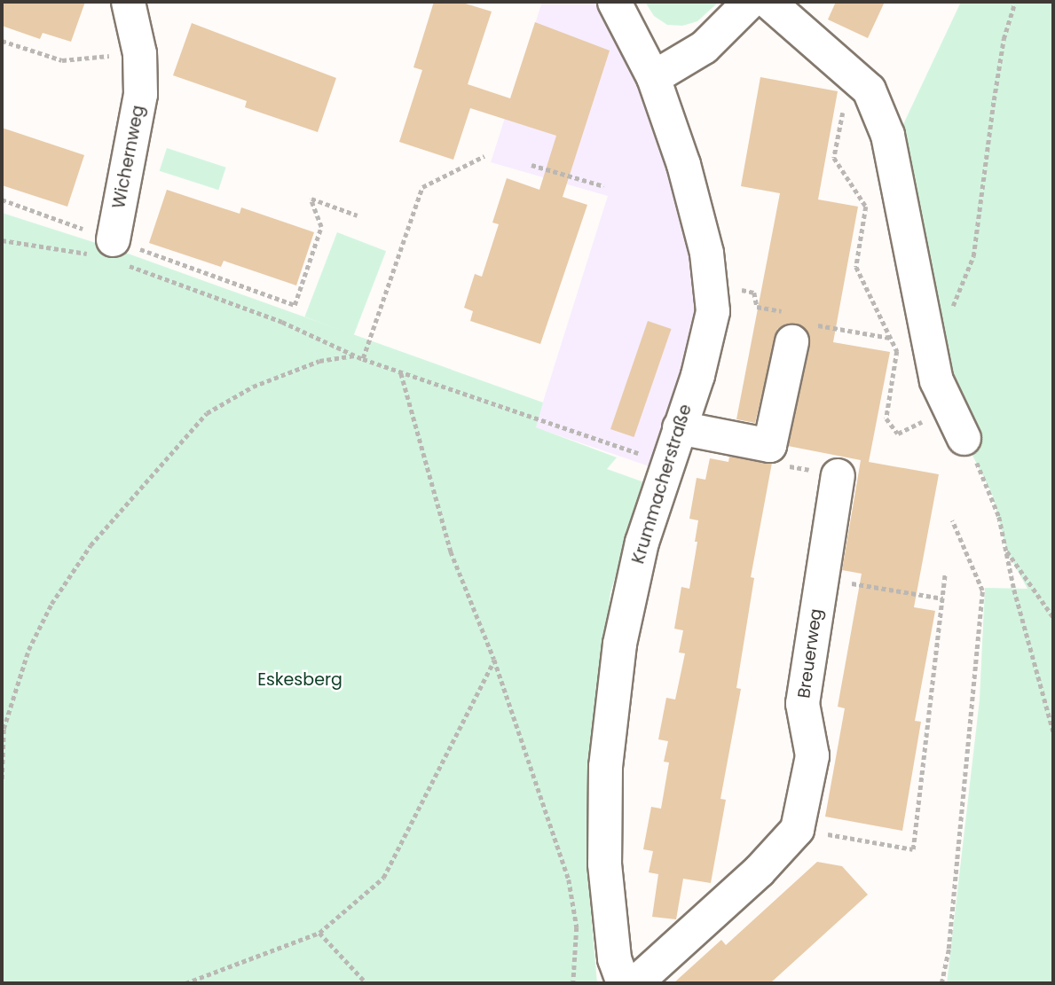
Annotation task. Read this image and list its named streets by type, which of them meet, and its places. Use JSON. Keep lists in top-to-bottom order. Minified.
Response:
{"streets":{"street":["Wichernweg","Krummacherstraße","Breuerweg"]},"parks":["Eskesberg"]}
